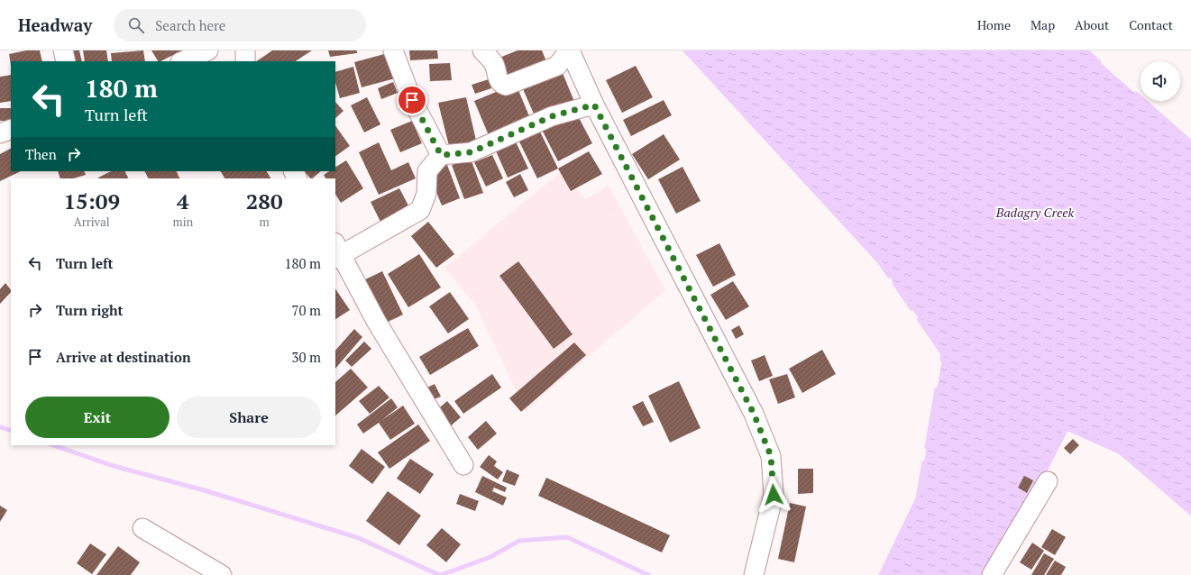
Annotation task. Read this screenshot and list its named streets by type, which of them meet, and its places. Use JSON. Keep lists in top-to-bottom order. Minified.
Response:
{"water":["Badagry Creek"],"page":{"header":"Headway","search":"Search here","nav":["Home","Map","About","Contact"],"turn":["180 m","Turn left"],"then":"Then","eta":["15:09","Arrival","4","min","280","m"],"list":[{"name":"Turn left","value":"180 m"},{"name":"Turn right","value":"70 m"},{"name":"Arrive at destination","value":"30 m"}],"buttons":["Exit","Share"]}}
